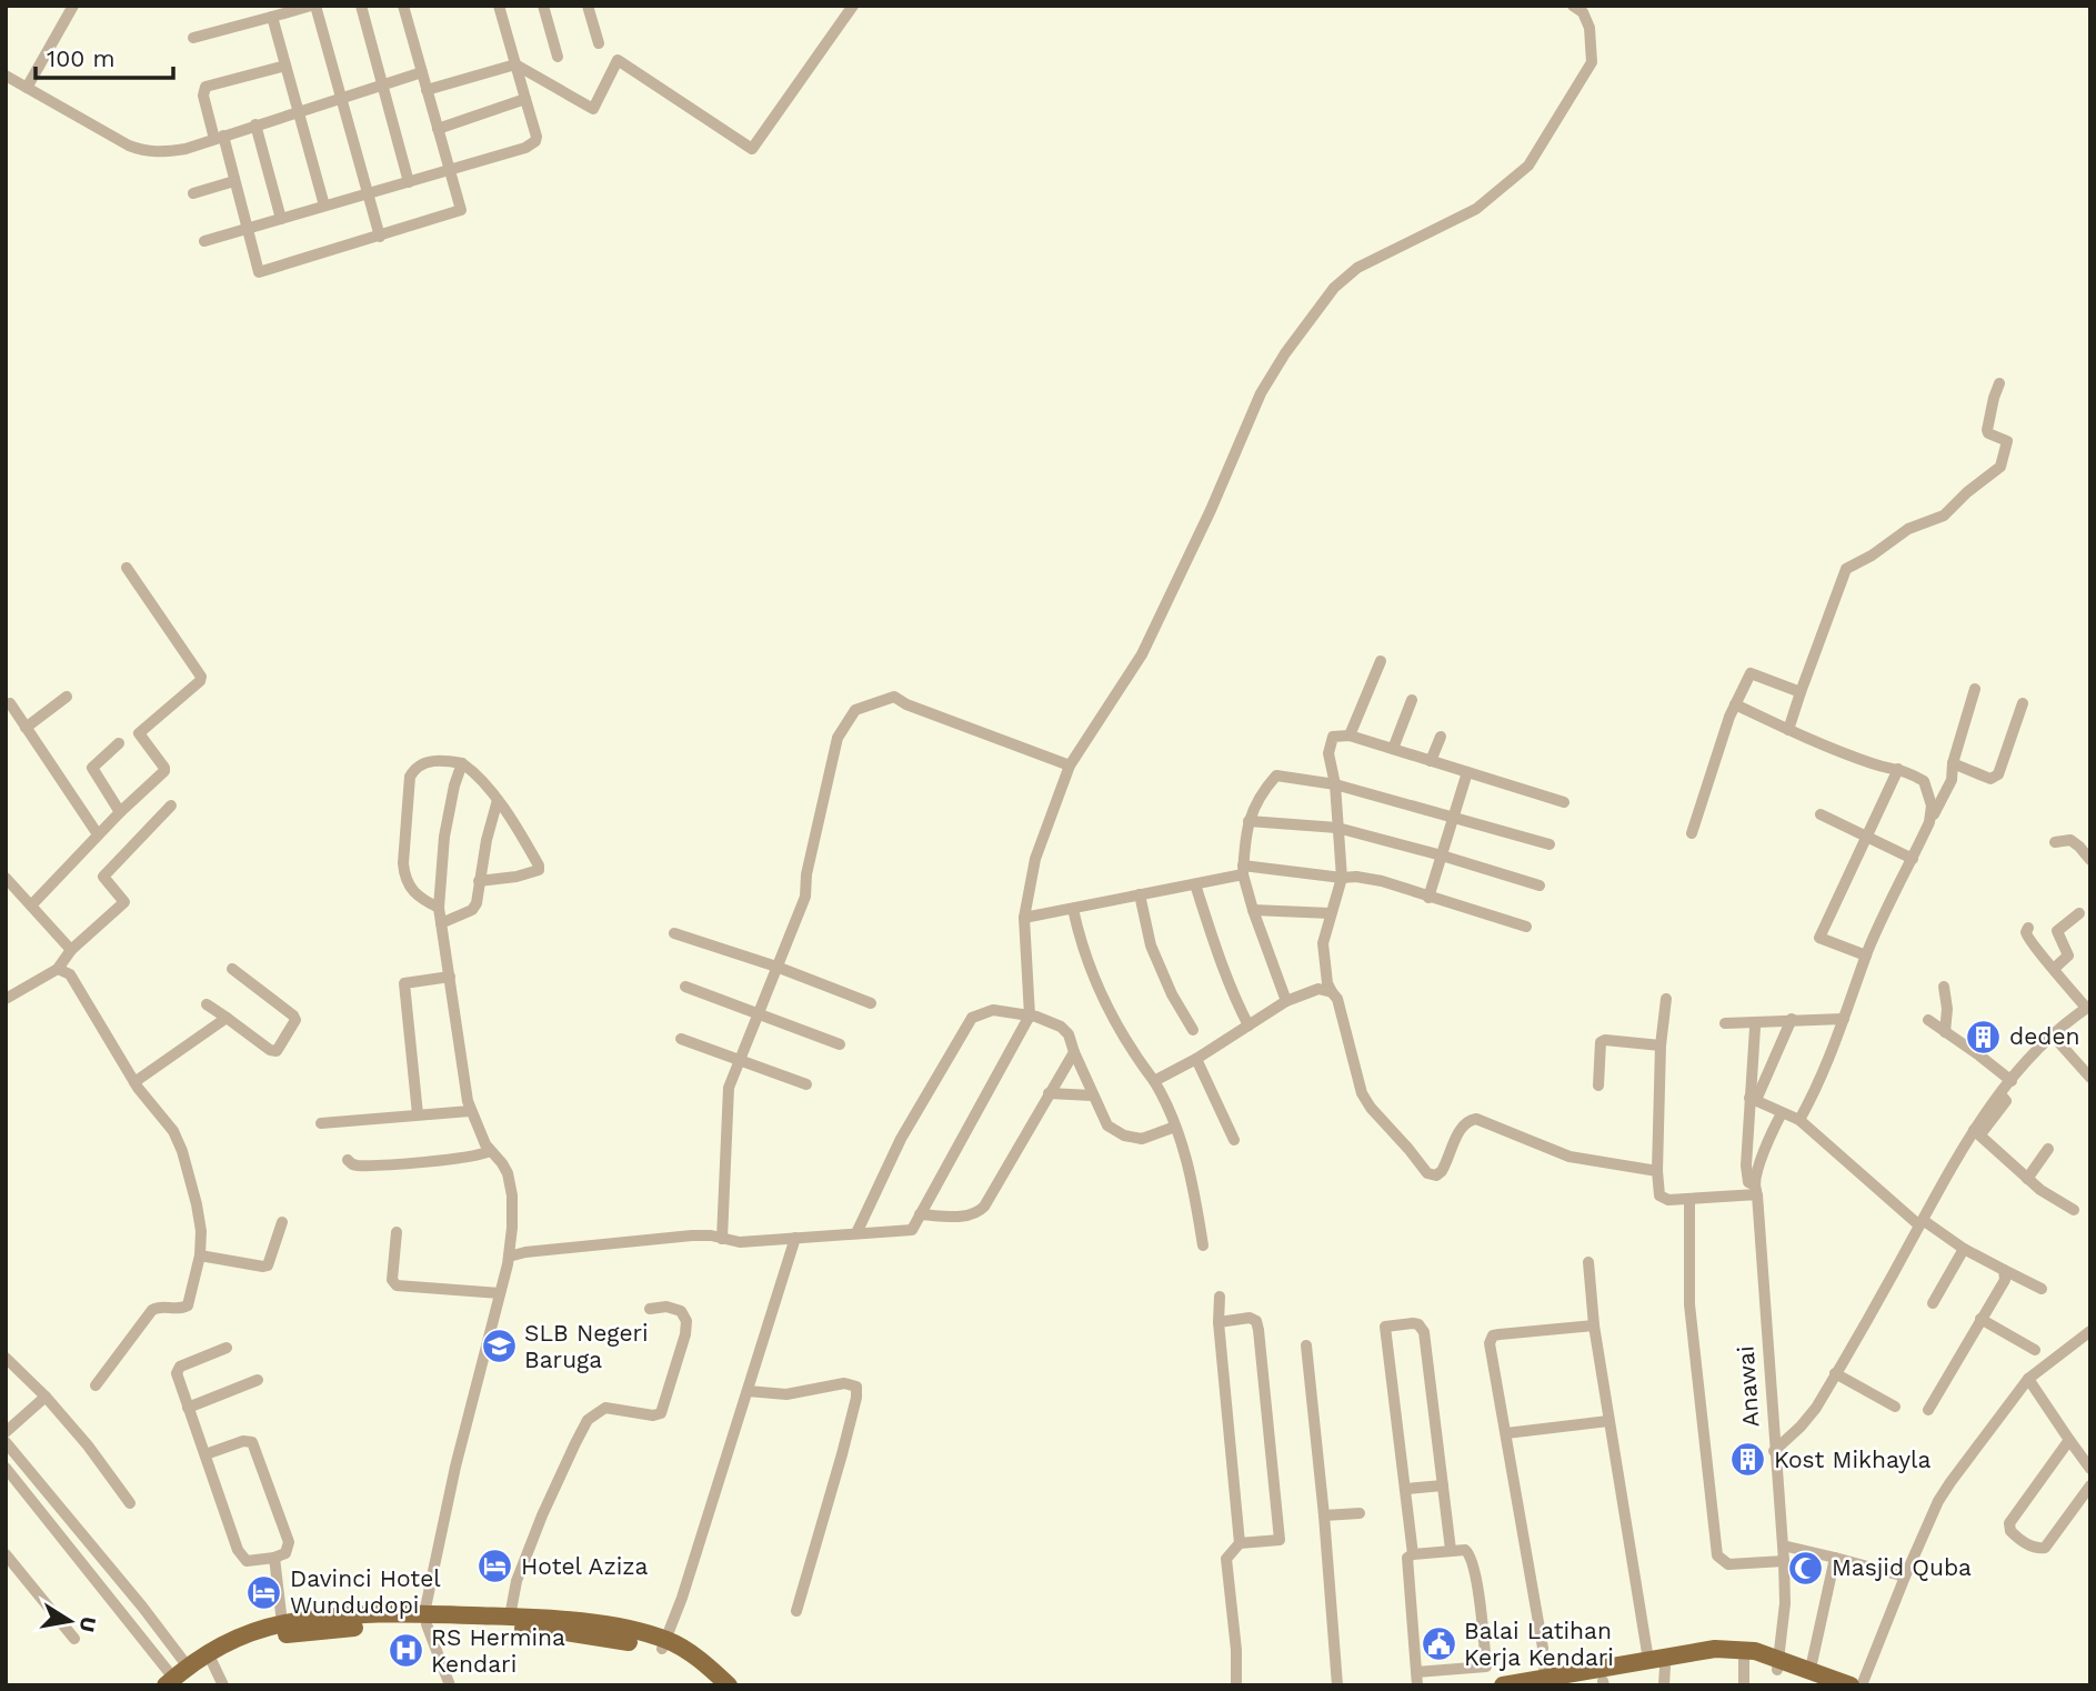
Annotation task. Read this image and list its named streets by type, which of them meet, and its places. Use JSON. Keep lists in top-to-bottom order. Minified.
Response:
{"streets":{"street":["Anawai"]},"places":{"building":["deden","Kost Mikhayla"],"school or university":["SLB Negeri Baruga"],"hotel":["Hotel Aziza","Davinci Hotel Wundudopi"],"mosque":["Masjid Quba"],"public building":["Balai Latihan Kerja Kendari"],"hospital":["RS Hermina Kendari"]},"scale_bar":"100 m","north":"right"}
